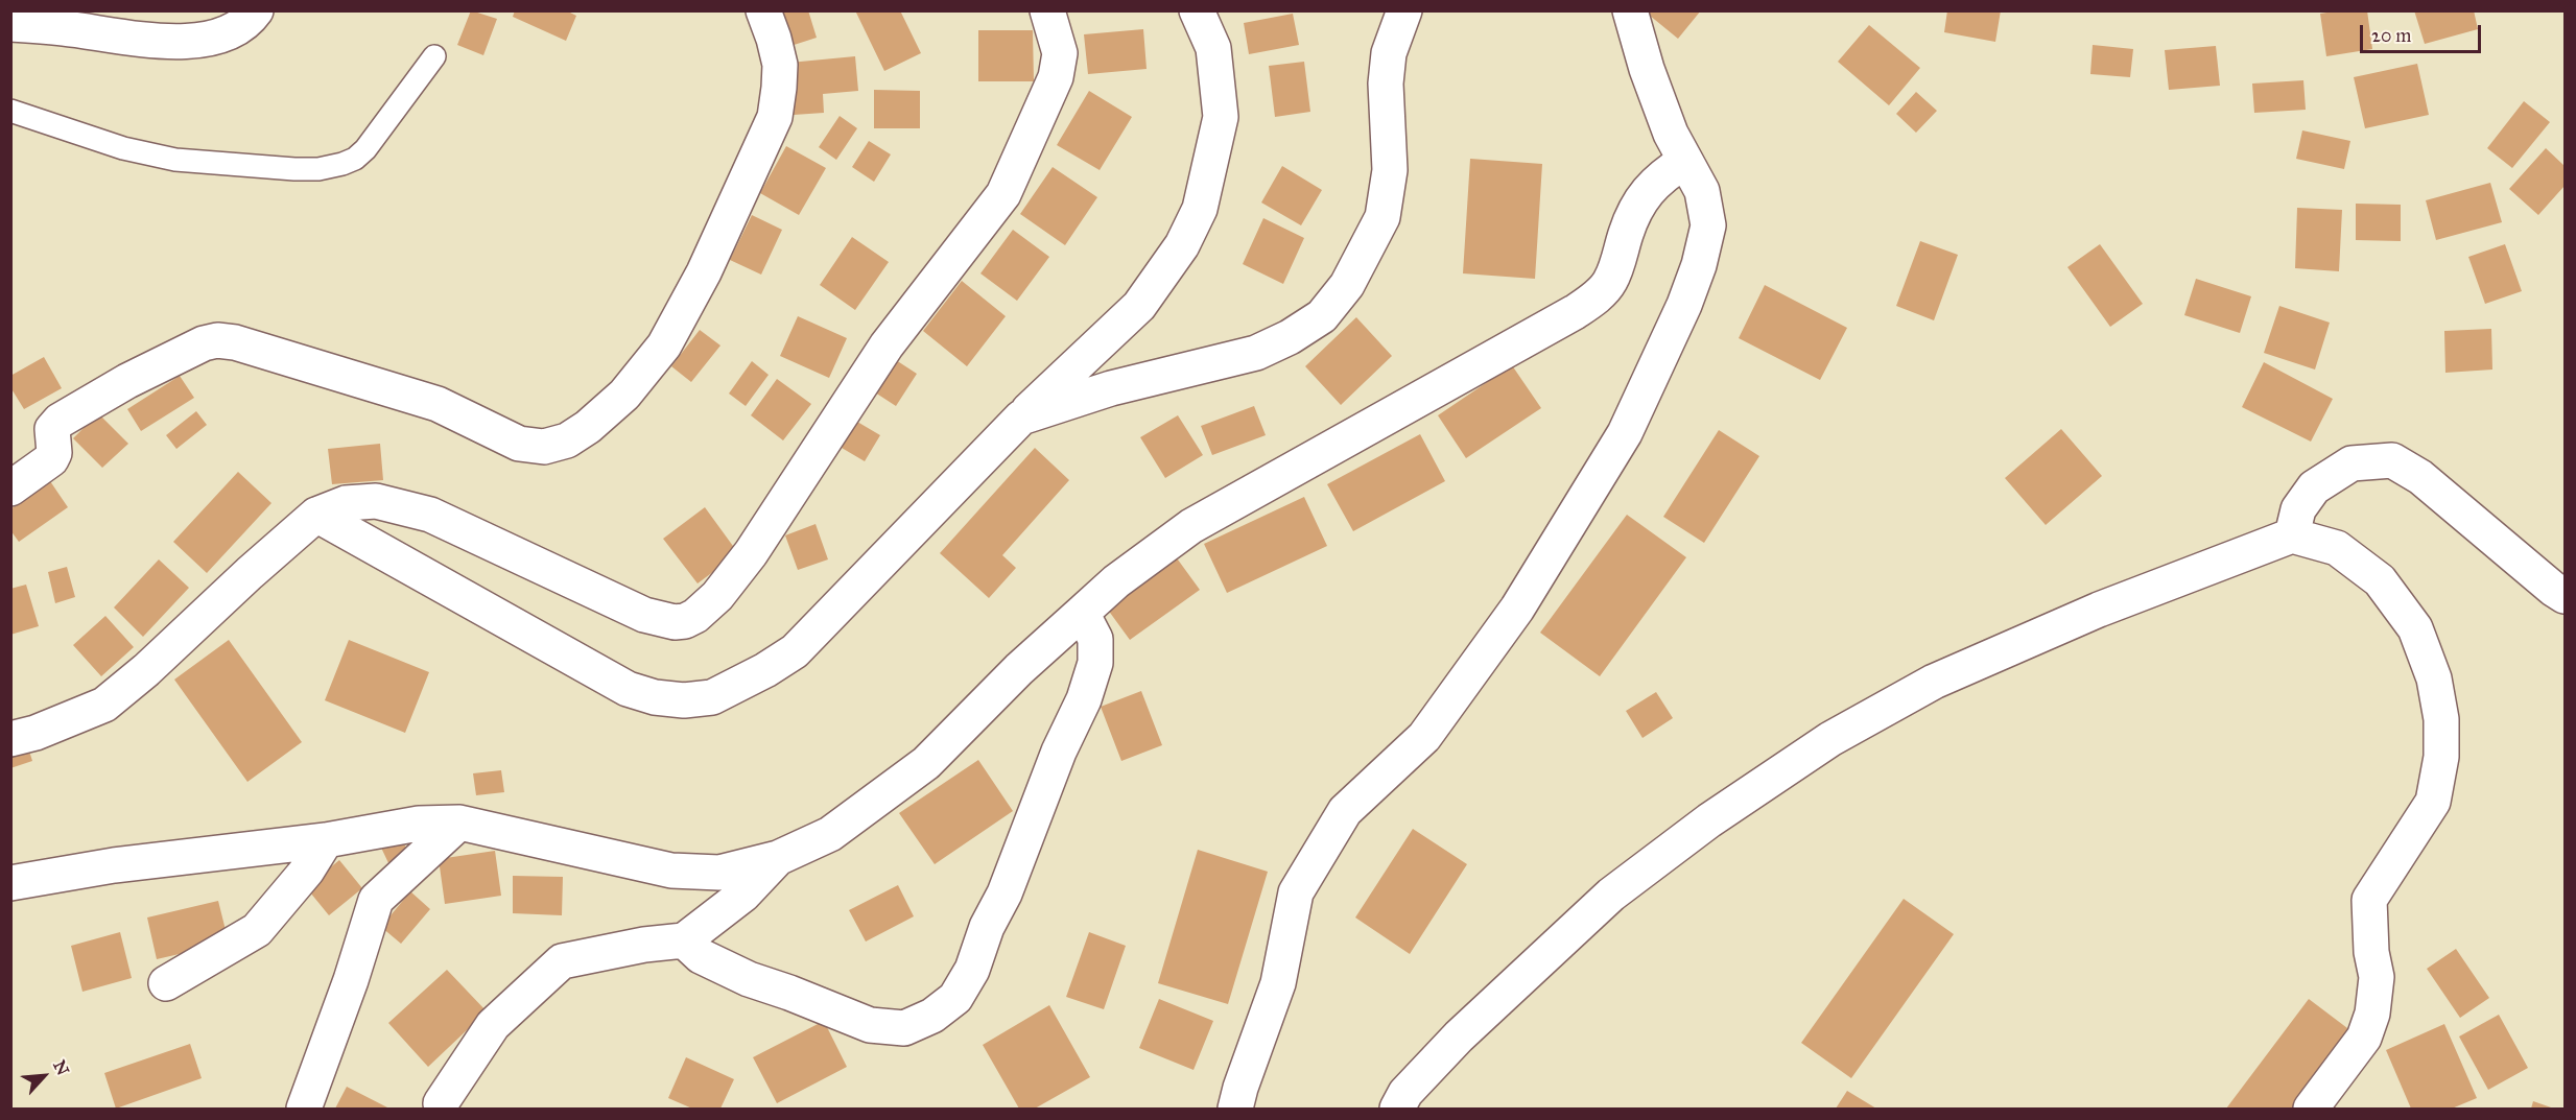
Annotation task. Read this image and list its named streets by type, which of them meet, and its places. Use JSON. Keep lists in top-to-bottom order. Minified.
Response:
{"scale_bar":"20 m","north":"top right"}
